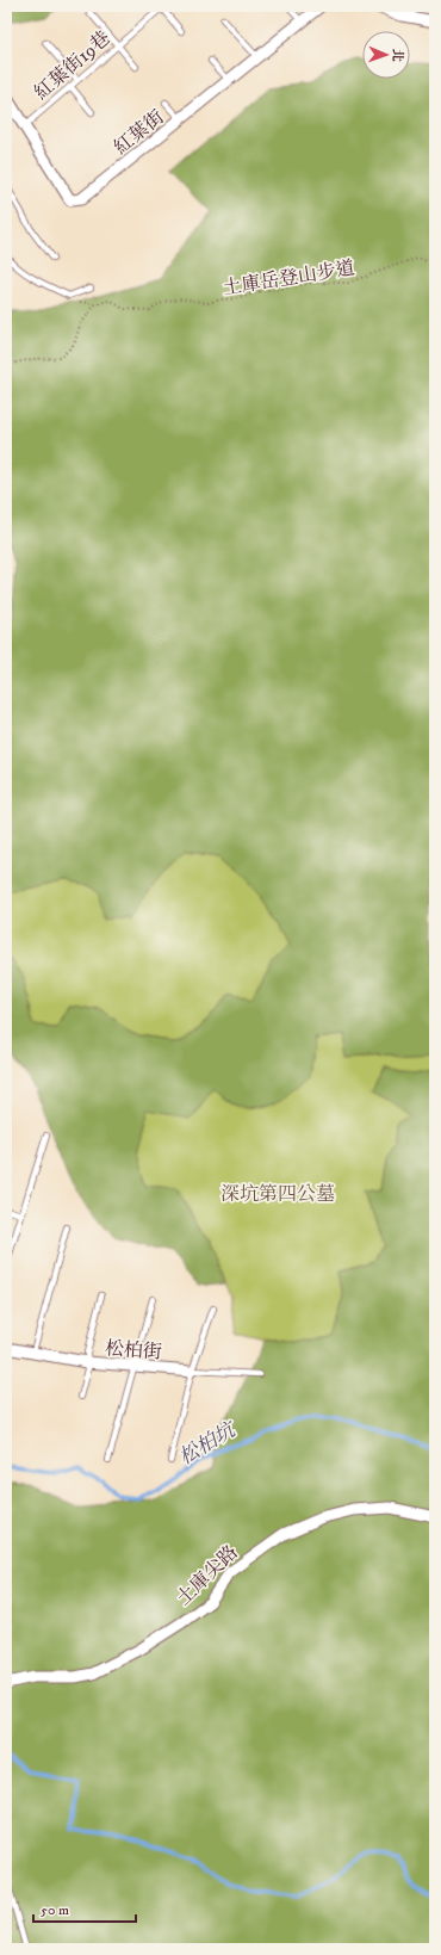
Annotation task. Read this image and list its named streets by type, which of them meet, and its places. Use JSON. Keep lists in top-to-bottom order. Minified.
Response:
{"streets":{"street":["紅葉街","松柏街","土庫尖路"],"lane":["紅葉街19巷"],"path":["土庫岳登山步道"]},"crossings":[["紅葉街19巷","紅葉街"]],"water":["松柏坑"],"parks":["深坑第四公墓"],"scale_bar":"50 m","north":"right"}
